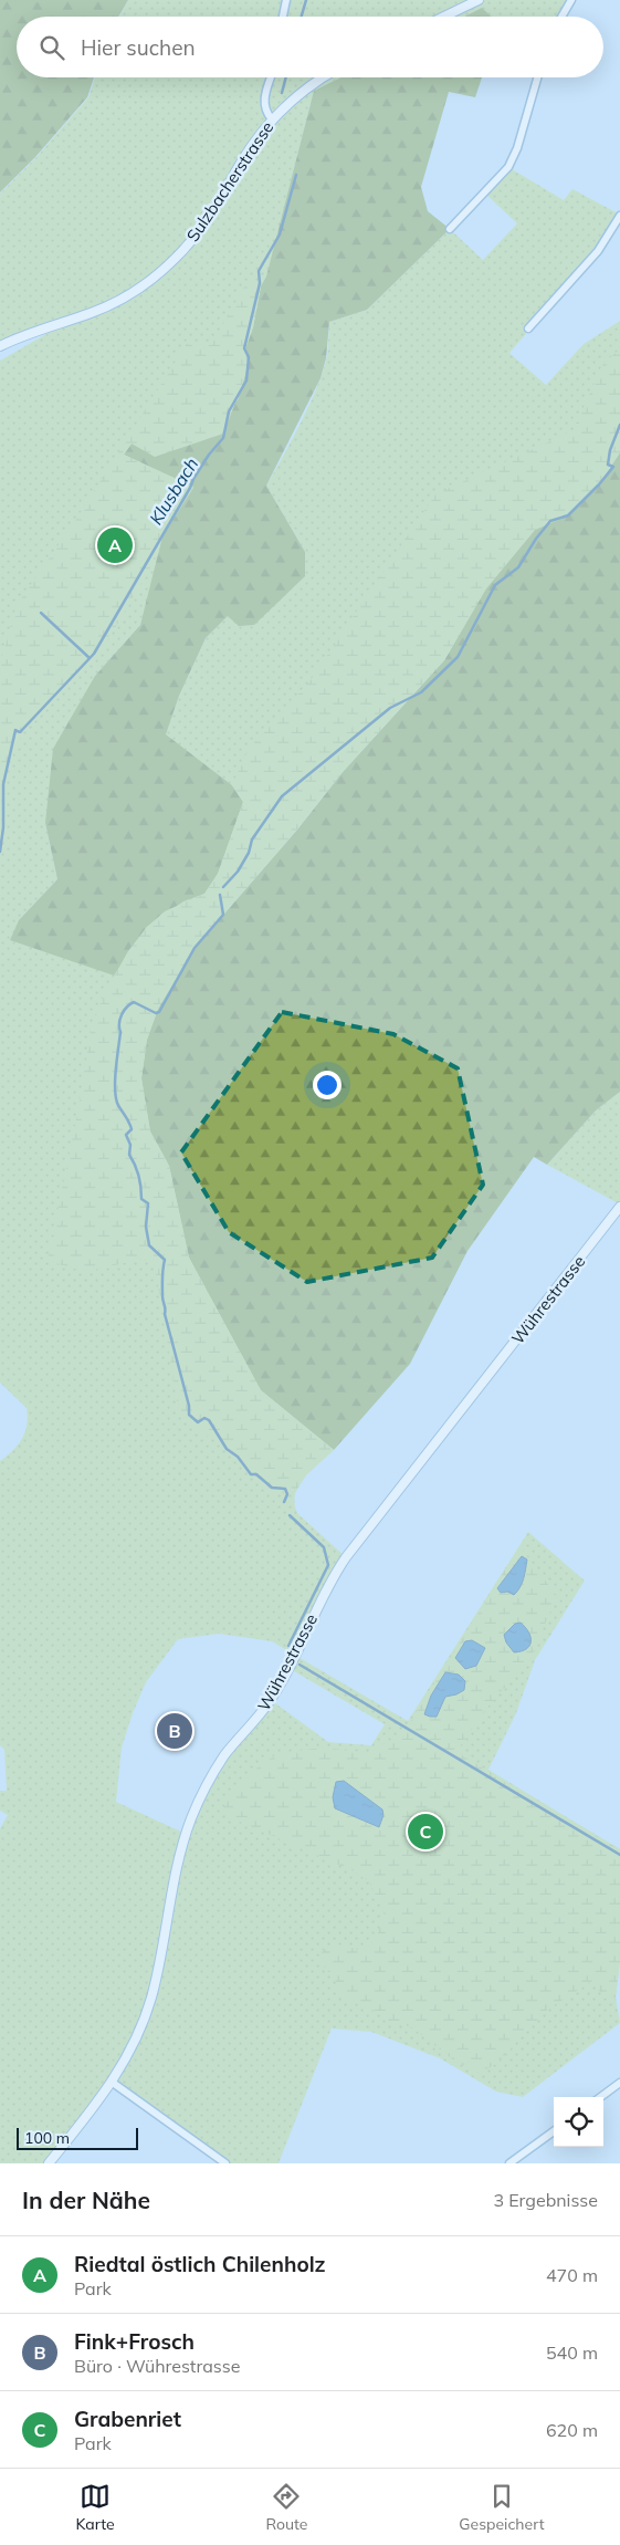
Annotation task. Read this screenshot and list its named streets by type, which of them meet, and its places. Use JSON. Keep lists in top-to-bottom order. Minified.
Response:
{"streets":{"street":["Sulzbacherstrasse","Wührestrasse"]},"water":["Klusbach"],"scale_bar":"100 m","page":{"search":"Hier suchen","pins":["A","B","C"],"scale":"100 m","heading":["In der Nähe","3 Ergebnisse"],"list":[{"mark":"A","name":"Riedtal östlich Chilenholz","note":"Park","value":"470 m"},{"mark":"B","name":"Fink+Frosch","note":"Büro · Wührestrasse","value":"540 m"},{"mark":"C","name":"Grabenriet","note":"Park","value":"620 m"}],"nav":["Karte","Route","Gespeichert"]}}
